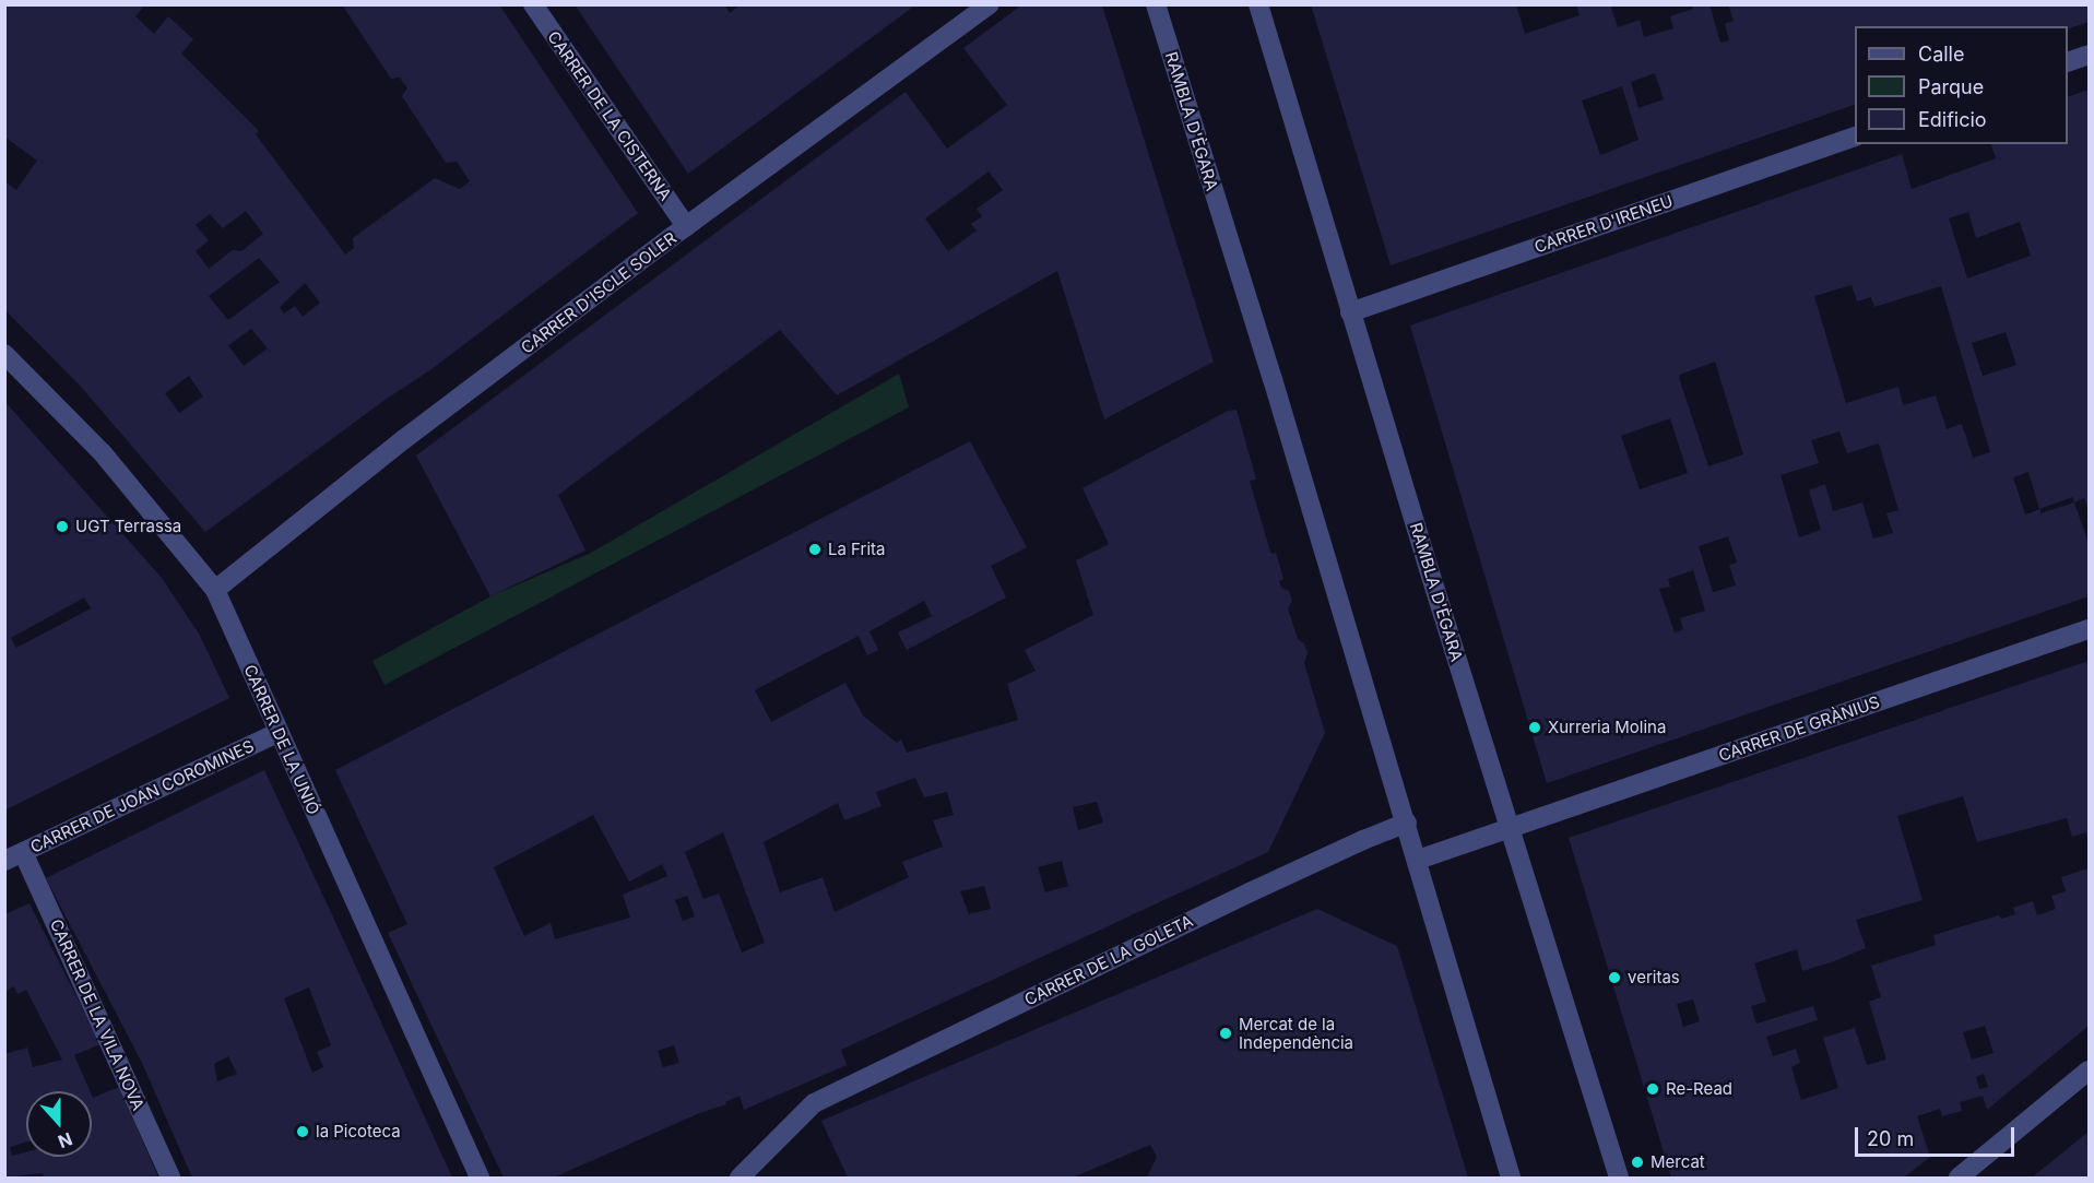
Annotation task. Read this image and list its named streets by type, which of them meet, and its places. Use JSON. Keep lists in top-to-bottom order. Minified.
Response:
{"streets":{"street":["CARRER DE LA CISTERNA","RAMBLA D'ÈGARA","CARRER D'IRENEU","CARRER D'ISCLE SOLER","CARRER DE GRÀNIUS","CARRER DE LA UNIÓ","CARRER DE JOAN COROMINES","CARRER DE LA GOLETA","CARRER DE LA VILA NOVA"]},"crossings":[["CARRER DE LA CISTERNA","CARRER D'ISCLE SOLER"],["RAMBLA D'ÈGARA","CARRER D'IRENEU"],["RAMBLA D'ÈGARA","CARRER DE GRÀNIUS"],["RAMBLA D'ÈGARA","CARRER DE LA GOLETA"],["CARRER D'ISCLE SOLER","CARRER DE LA UNIÓ"],["CARRER DE LA UNIÓ","CARRER DE JOAN COROMINES"],["CARRER DE JOAN COROMINES","CARRER DE LA VILA NOVA"]],"places":["UGT Terrassa","La Frita","Xurreria Molina","veritas","Mercat de la Independència","Re-Read","la Picoteca","Mercat"],"legend":["Calle","Parque","Edificio"],"scale_bar":"20 m","north":"bottom"}
